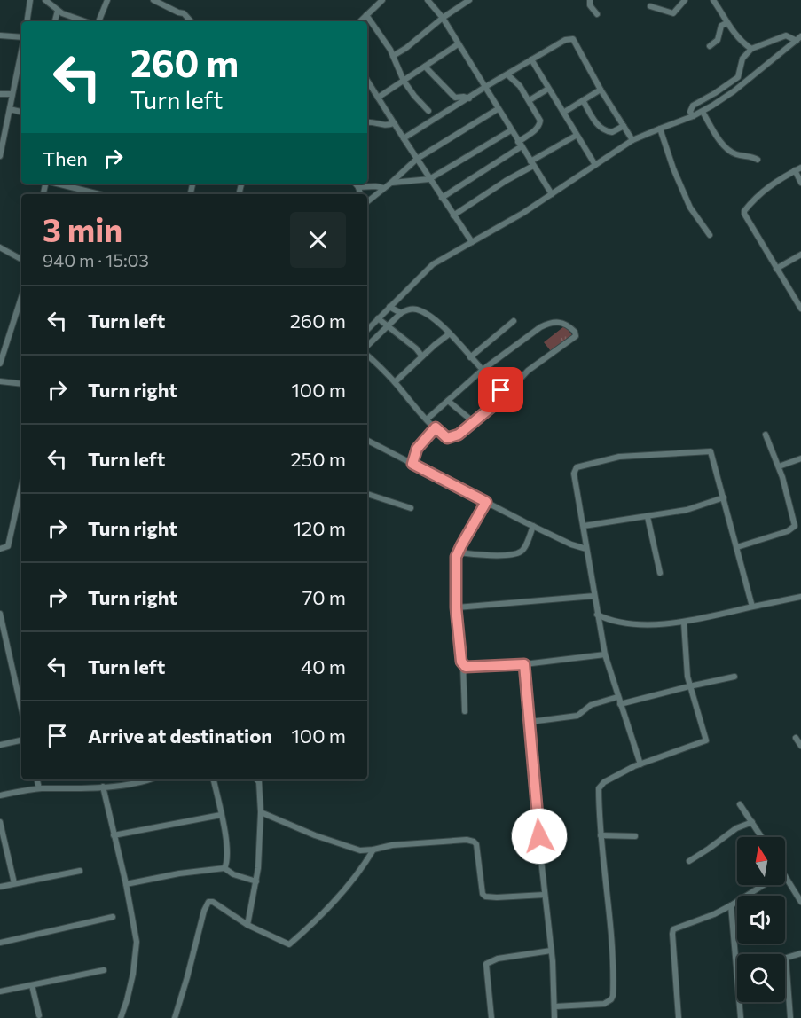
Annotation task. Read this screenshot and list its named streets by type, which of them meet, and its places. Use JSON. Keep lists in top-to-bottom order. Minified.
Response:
{"north":"top","page":{"turn":["260 m","Turn left"],"then":"Then","heading":["3 min","940 m · 15:03"],"list":[{"name":"Turn left","value":"260 m"},{"name":"Turn right","value":"100 m"},{"name":"Turn left","value":"250 m"},{"name":"Turn right","value":"120 m"},{"name":"Turn right","value":"70 m"},{"name":"Turn left","value":"40 m"},{"name":"Arrive at destination","value":"100 m"}]}}
